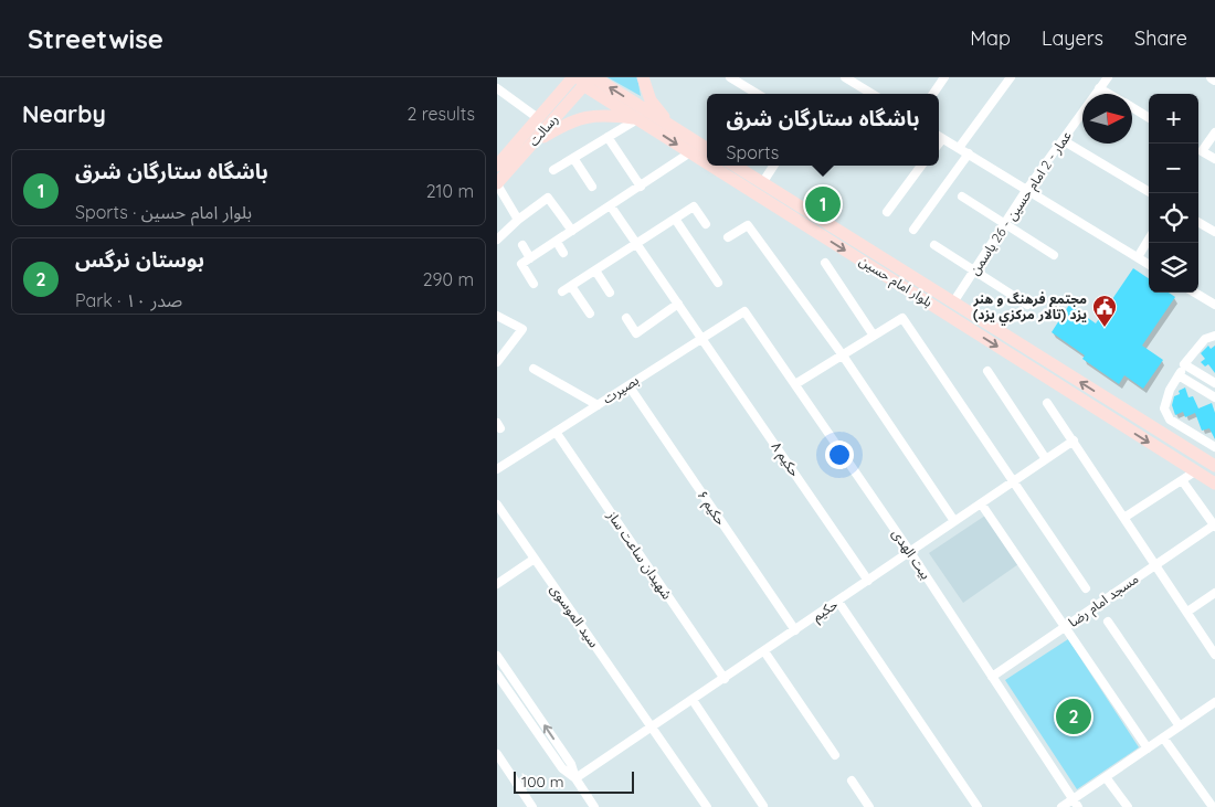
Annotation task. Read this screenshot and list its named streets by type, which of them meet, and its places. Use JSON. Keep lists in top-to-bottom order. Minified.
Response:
{"streets":{"main road":["رسالت","بلوار امام حسین"],"street":["عمار - 2 امام حسین - 26 یاسمن","بصیرت","حکیم ۸","حکیم ۶","بیت الهدی","شهیدان ساعت ساز","مسجد امام رضا","حکیم","سید الموسوی"]},"crossings":[["رسالت","بلوار امام حسین"],["عمار - 2 امام حسین - 26 یاسمن","بلوار امام حسین"],["بصیرت","حکیم ۸"],["بصیرت","حکیم ۶"],["بصیرت","بیت الهدی"],["بصیرت","شهیدان ساعت ساز"],["حکیم ۸","حکیم"],["حکیم ۶","حکیم"],["بیت الهدی","مسجد امام رضا"],["بیت الهدی","حکیم"],["شهیدان ساعت ساز","حکیم"],["حکیم","سید الموسوی"]],"places":{"public building":["مجتمع فرهنگ و هنر یزد (تالار مركزي یزد)"]},"scale_bar":"100 m","north":"right","page":{"header":"Streetwise","nav":["Map","Layers","Share"],"heading":["Nearby","2 results"],"map_buttons":["+","−"],"popup":["باشگاه ستارگان شرق","Sports"],"list":[{"mark":"1","name":"باشگاه ستارگان شرق","note":"Sports · بلوار امام حسین","value":"210 m"},{"mark":"2","name":"بوستان نرگس","note":"Park · صدر ۱۰","value":"290 m"}],"pins":["1","2"],"scale":"100 m"}}
